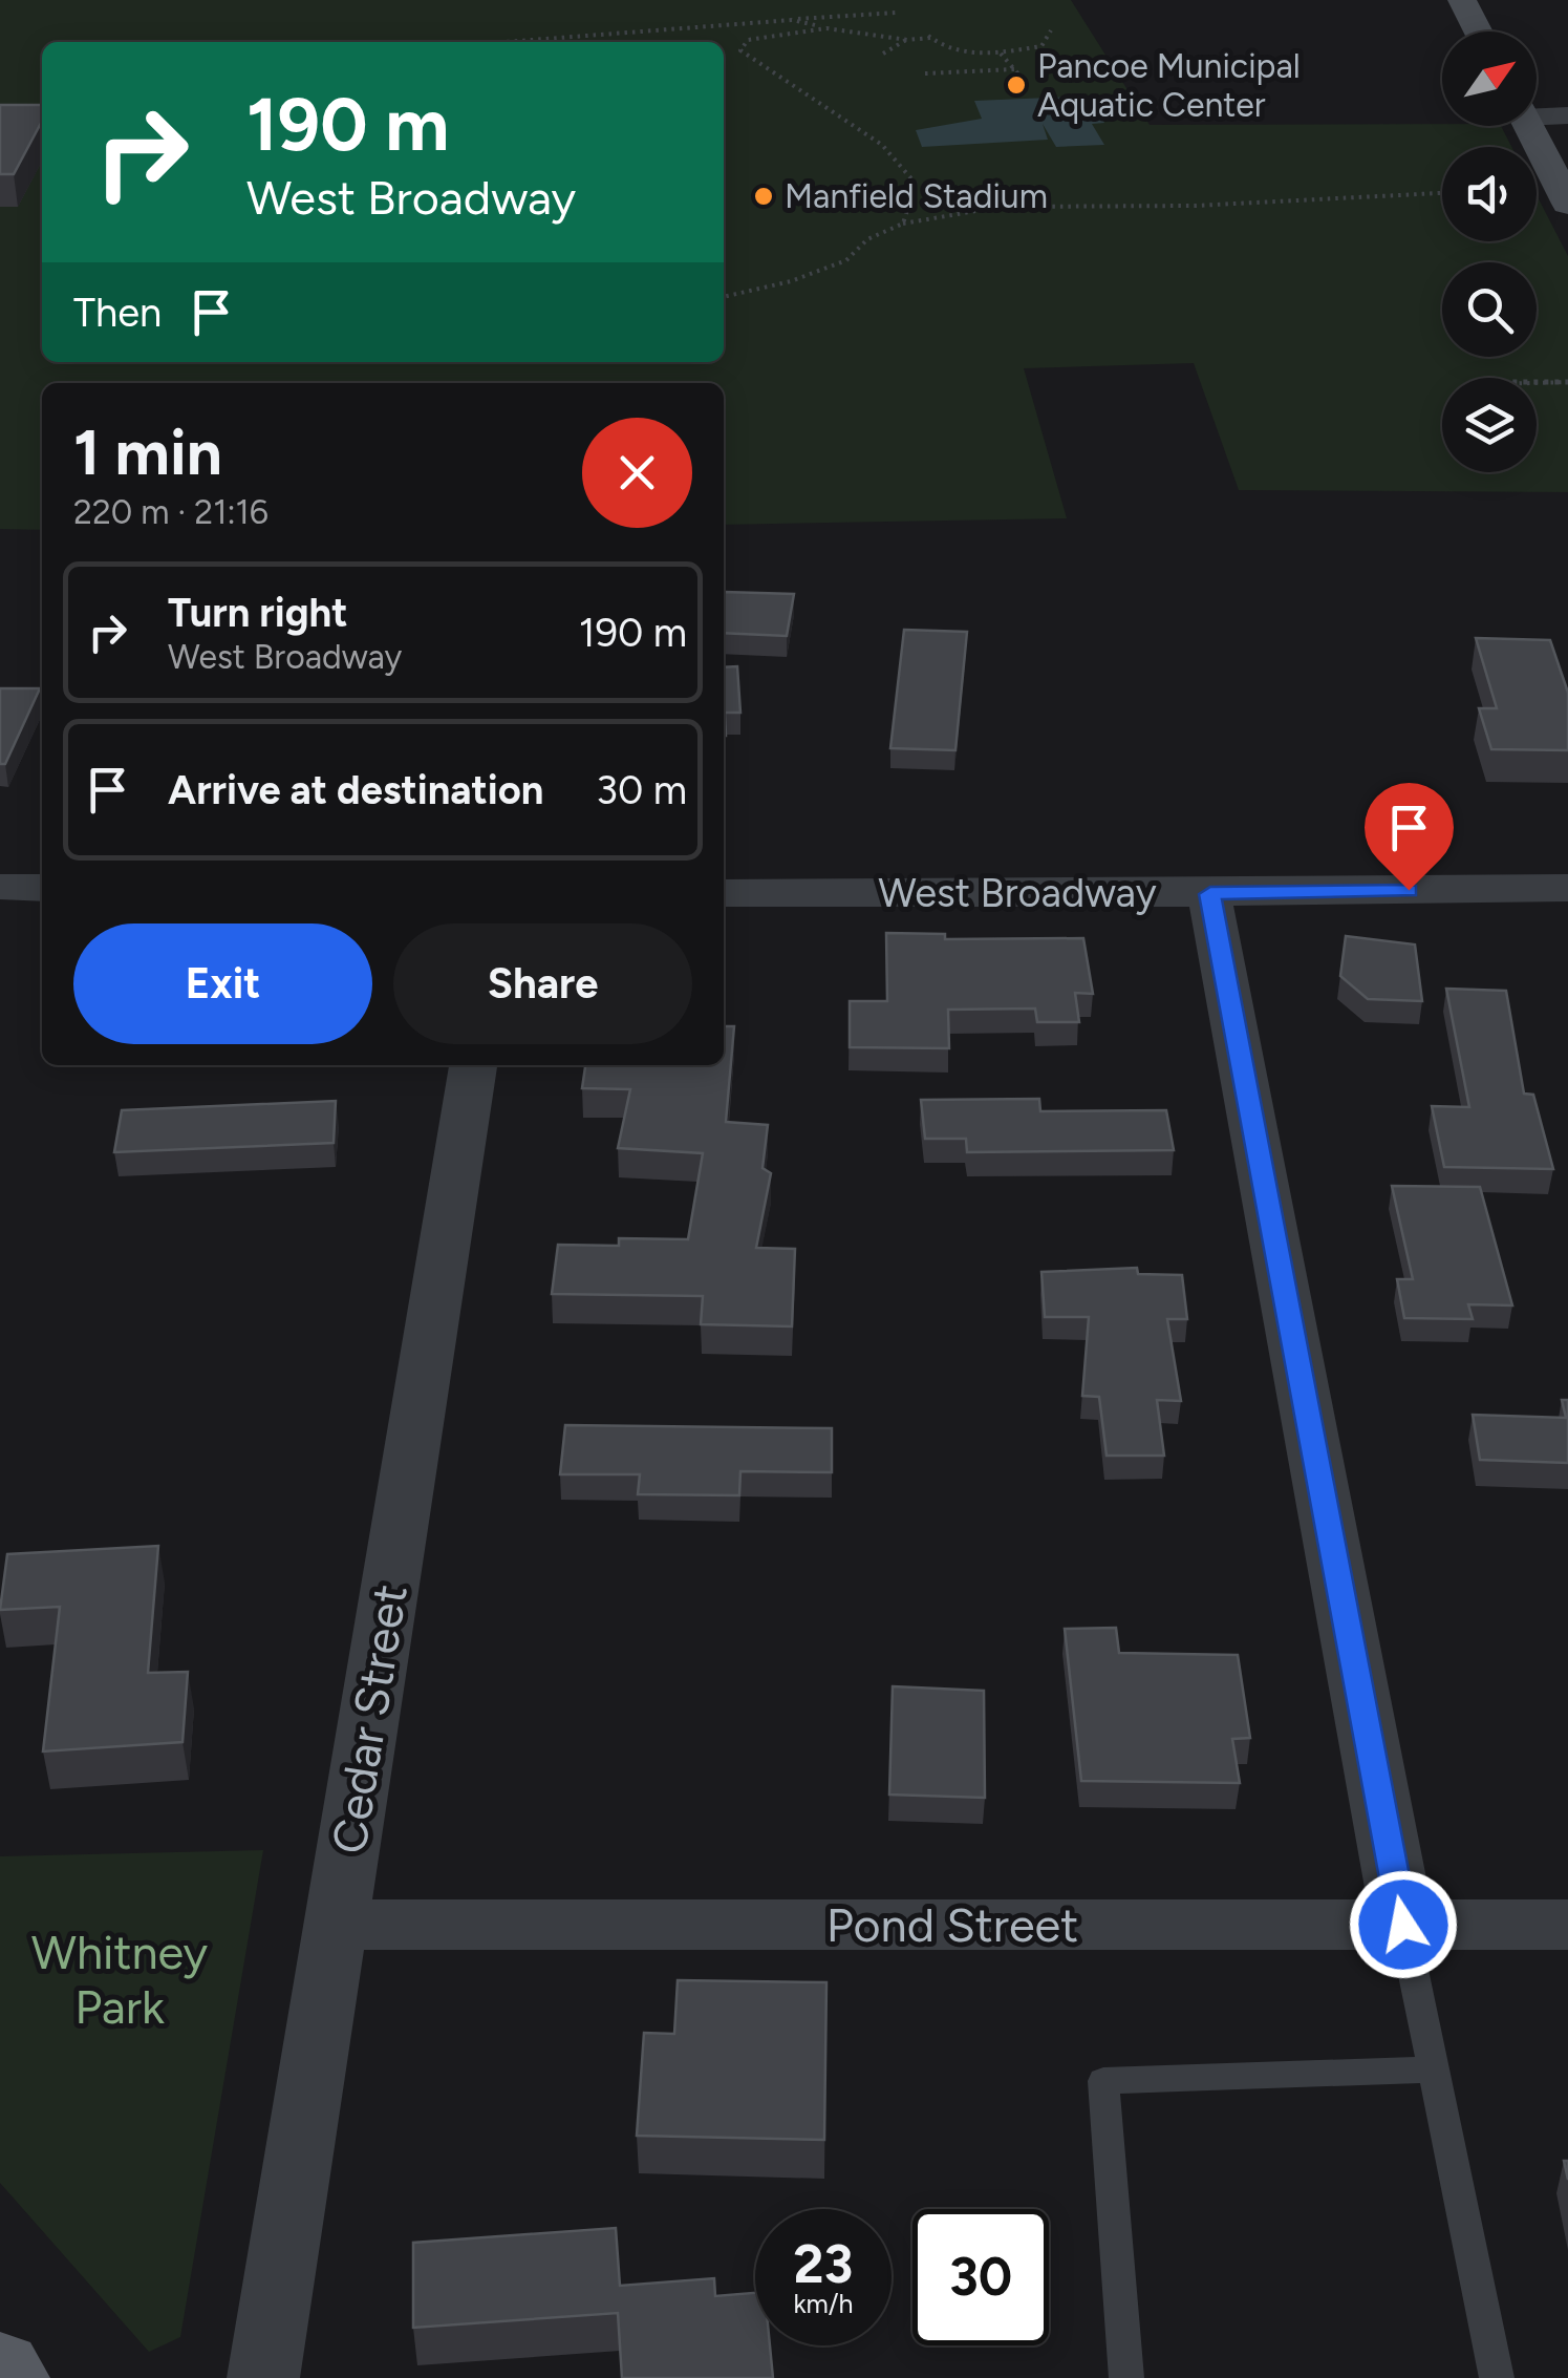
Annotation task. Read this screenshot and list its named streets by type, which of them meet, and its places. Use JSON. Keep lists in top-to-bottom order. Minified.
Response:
{"streets":{"street":["West Broadway","Cedar Street","Pond Street"]},"crossings":[["Cedar Street","Pond Street"]],"parks":["Whitney Park"],"places":["Pancoe Municipal Aquatic Center","Manfield Stadium"],"north":"top right","page":{"turn":["190 m","West Broadway"],"then":"Then","heading":["1 min","220 m · 21:16"],"list":[{"name":"Turn right","note":"West Broadway","value":"190 m"},{"name":"Arrive at destination","value":"30 m"}],"buttons":["Exit","Share"],"speed":"23 km/h","limit":"30"}}
